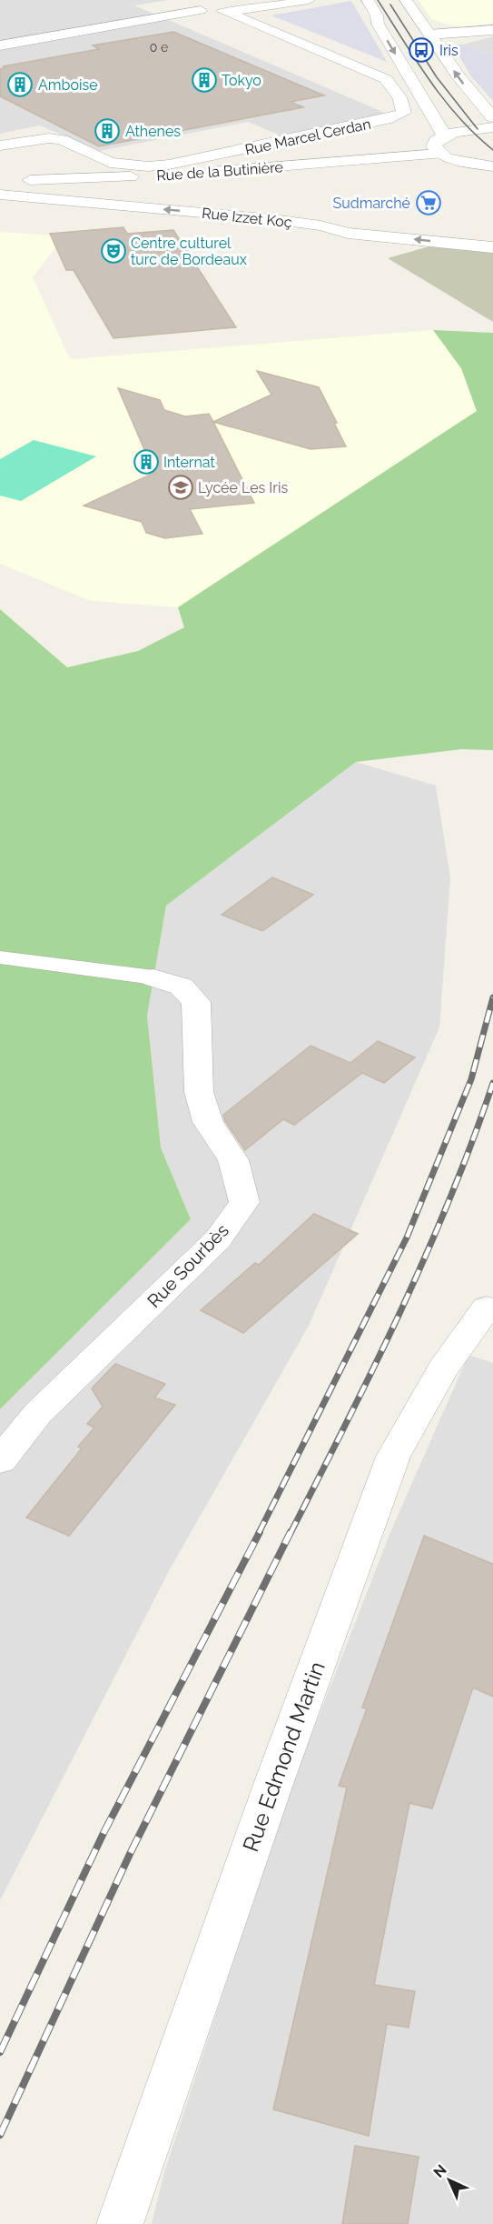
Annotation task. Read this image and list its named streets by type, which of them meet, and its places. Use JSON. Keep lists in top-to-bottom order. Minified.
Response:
{"streets":{"street":["Rue Marcel Cerdan","Rue de la Butinière","Rue Izzet Koç","Rue Sourbès","Rue Edmond Martin"]},"places":{"bus stop":["Iris"],"building":["Tokyo","Amboise","Athenes","Internat"],"supermarket":["Sudmarché"],"theatre":["Centre culturel turc de Bordeaux"],"school or university":["Lycée Les Iris"]},"house_numbers":["0 e"],"north":"top left"}
